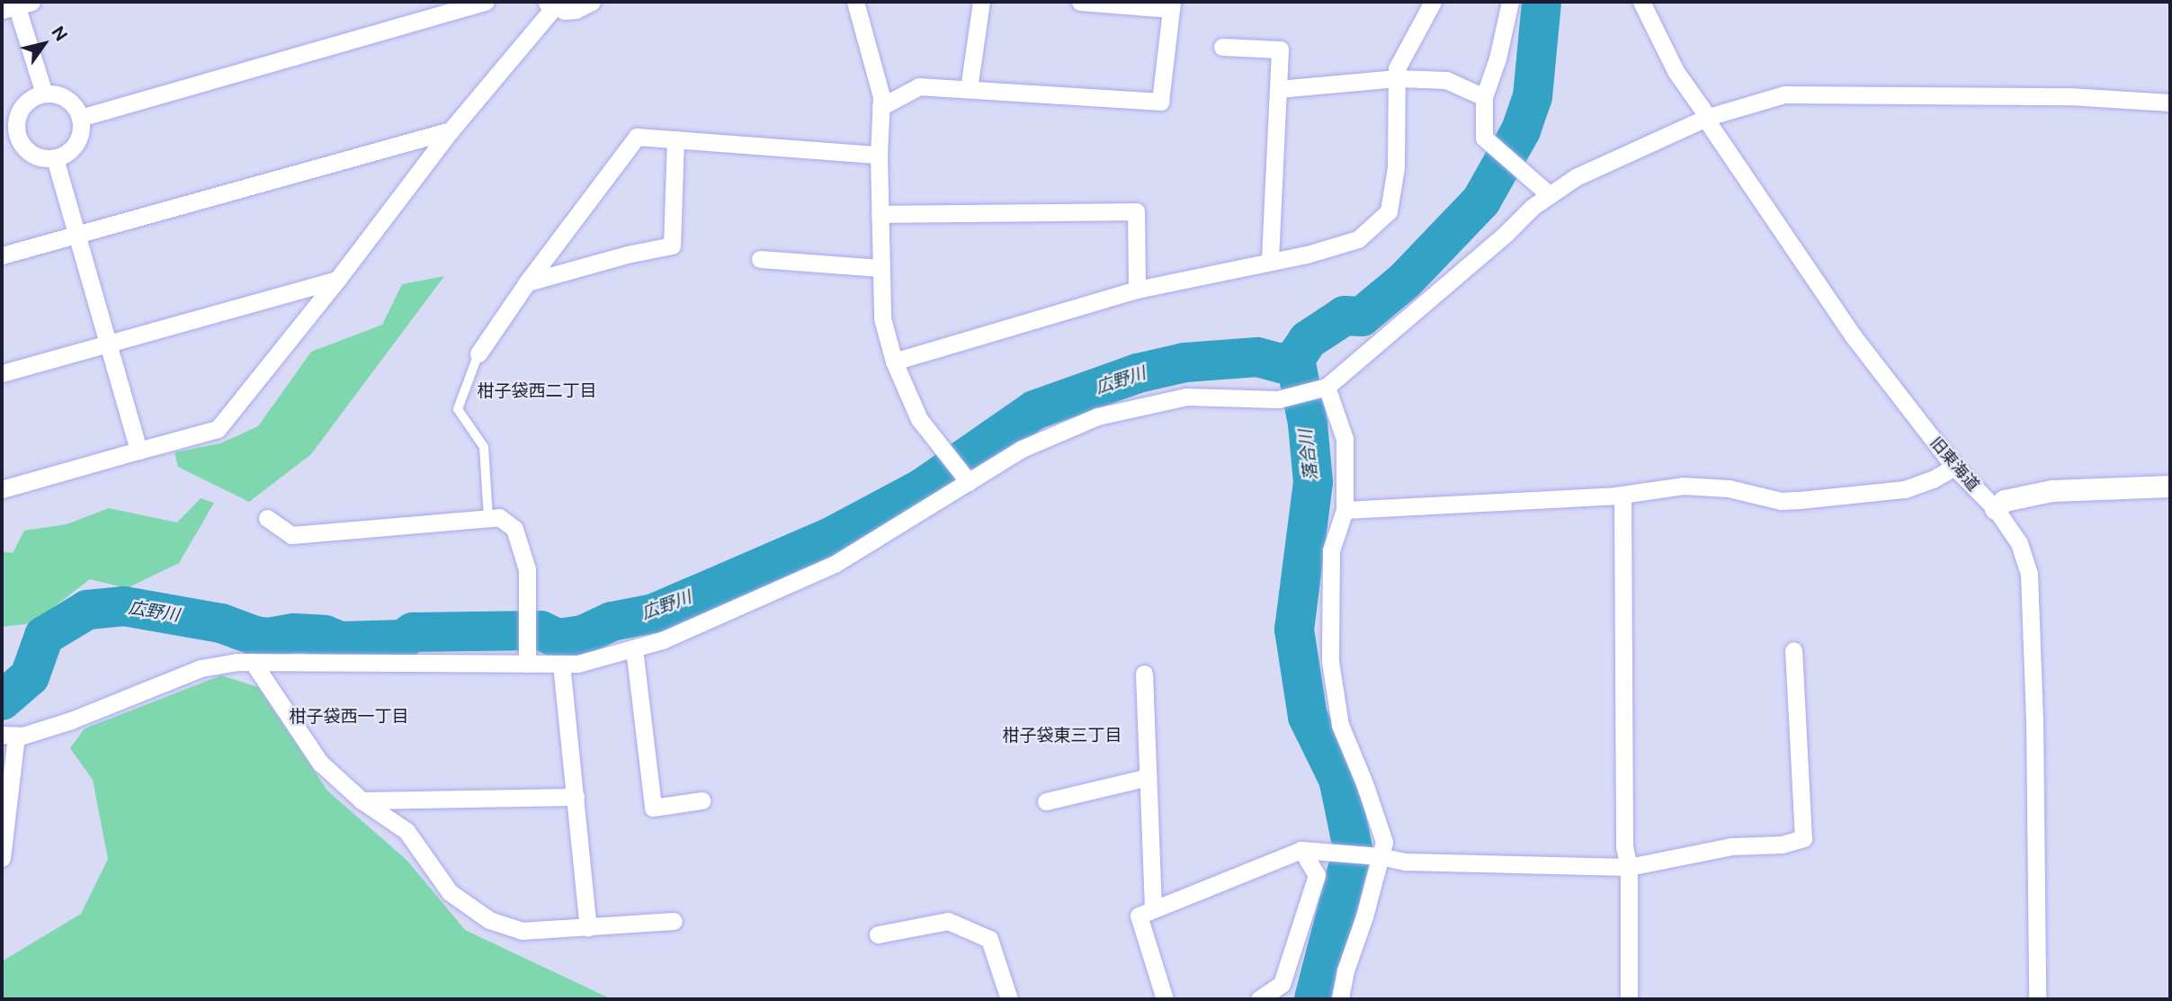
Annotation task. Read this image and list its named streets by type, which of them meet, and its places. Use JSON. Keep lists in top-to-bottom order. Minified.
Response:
{"streets":{"street":["旧東海道"]},"districts":["柑子袋西二丁目","柑子袋西一丁目","柑子袋東三丁目"],"water":["広野川","落合川"],"north":"top right"}
